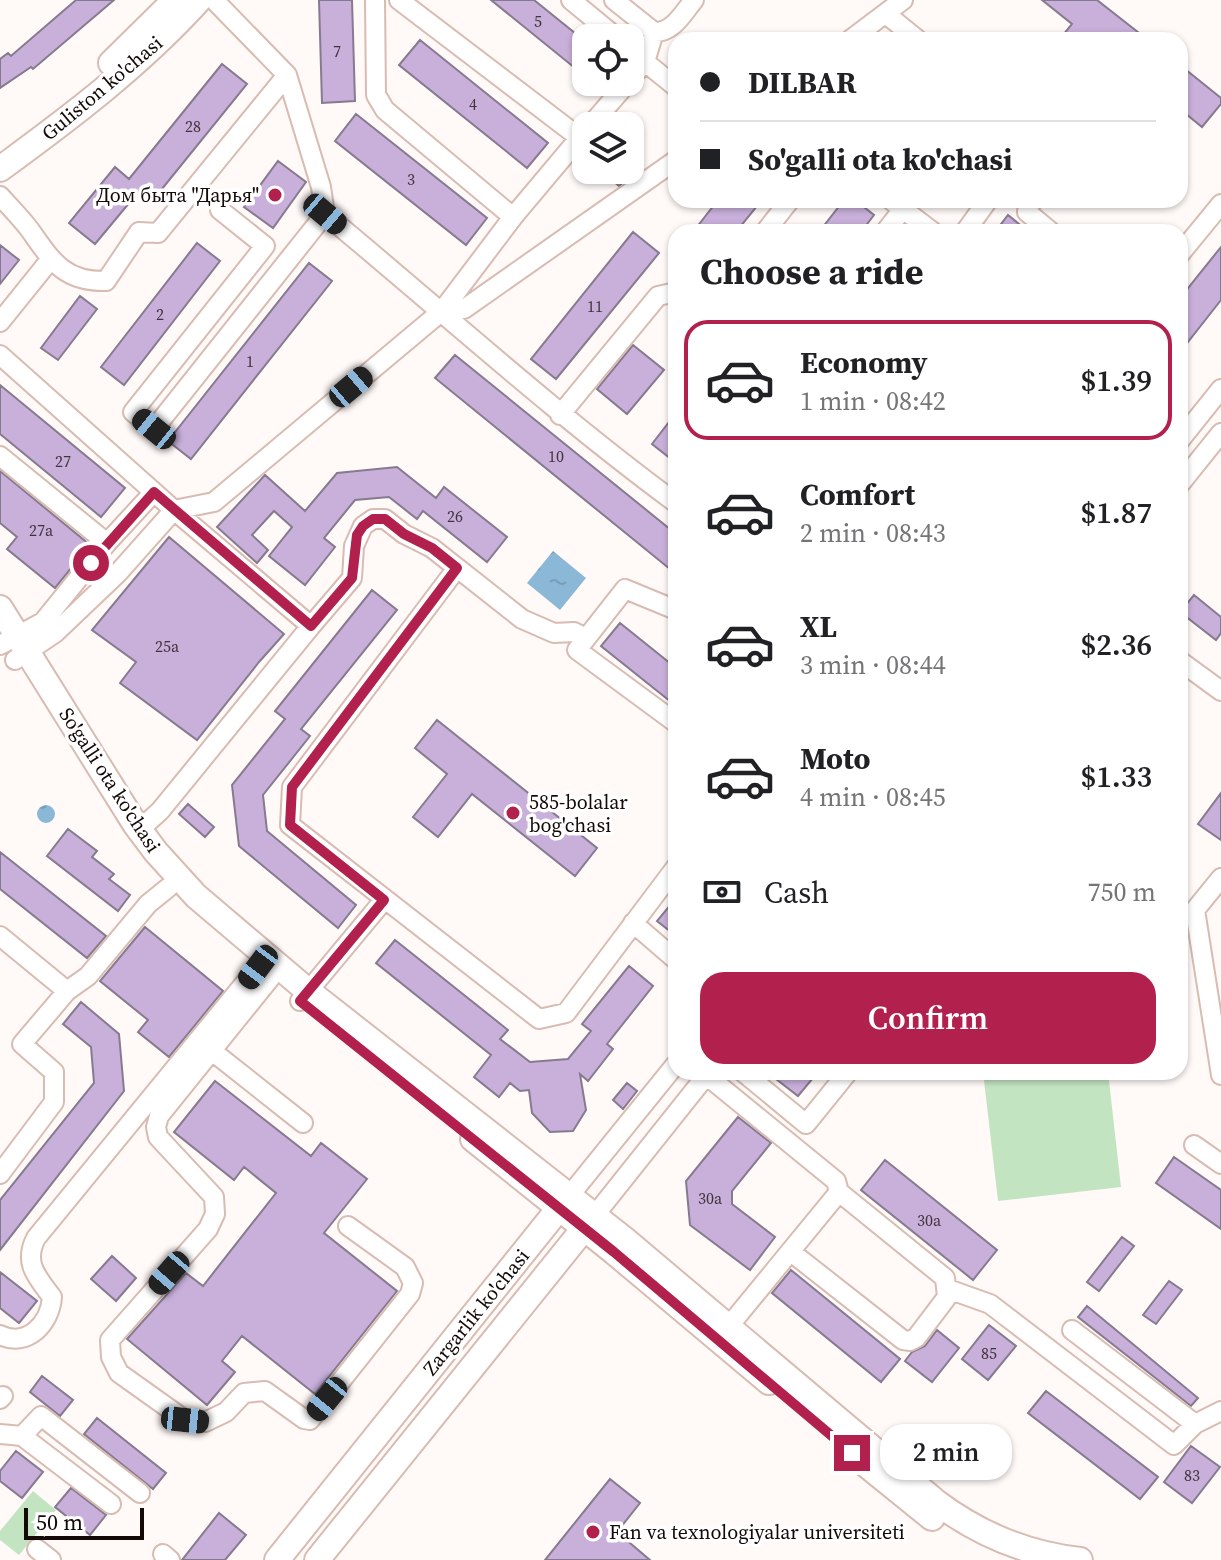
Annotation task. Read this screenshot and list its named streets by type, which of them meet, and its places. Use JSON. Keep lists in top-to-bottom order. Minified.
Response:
{"streets":{"main road":["Guliston ko'chasi","So'galli ota ko'chasi","Zargarlik ko'chasi"]},"crossings":[["So'galli ota ko'chasi","Zargarlik ko'chasi"]],"places":["Дом быта \"Дарья\"","585-bolalar bog'chasi","Fan va texnologiyalar universiteti"],"house_numbers":["5","7","4","28","3","11","2","1","10","27","26","27a","25a","30a","30a","85","83"],"scale_bar":"50 m","page":{"banner":["DILBAR","So'galli ota ko'chasi"],"heading":"Choose a ride","list":[{"name":"Economy","note":"1 min · 08:42","value":"$1.39"},{"name":"Comfort","note":"2 min · 08:43","value":"$1.87"},{"name":"XL","note":"3 min · 08:44","value":"$2.36"},{"name":"Moto","note":"4 min · 08:45","value":"$1.33"}],"pay":["Cash","750 m"],"buttons":"Confirm","bubble":"2 min","scale":"50 m"}}
